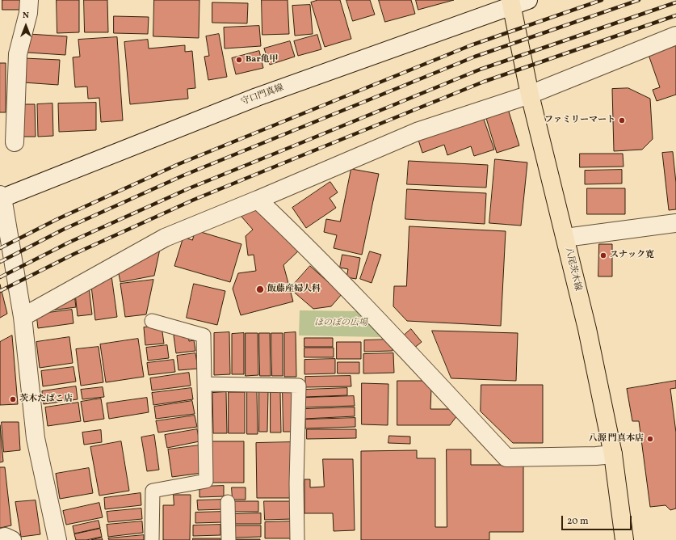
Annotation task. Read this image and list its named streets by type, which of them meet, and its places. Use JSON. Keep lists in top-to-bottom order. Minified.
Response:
{"streets":{"main road":["八尾茨木線"],"street":["守口門真線"]},"crossings":[["守口門真線","八尾茨木線"]],"parks":["ほのぼの広場"],"places":["Bar亀甲","ファミリーマート","スナック寛","飯藤産婦人科","茨木たばこ店","八源 門真本店"],"scale_bar":"20 m","north":"top"}
